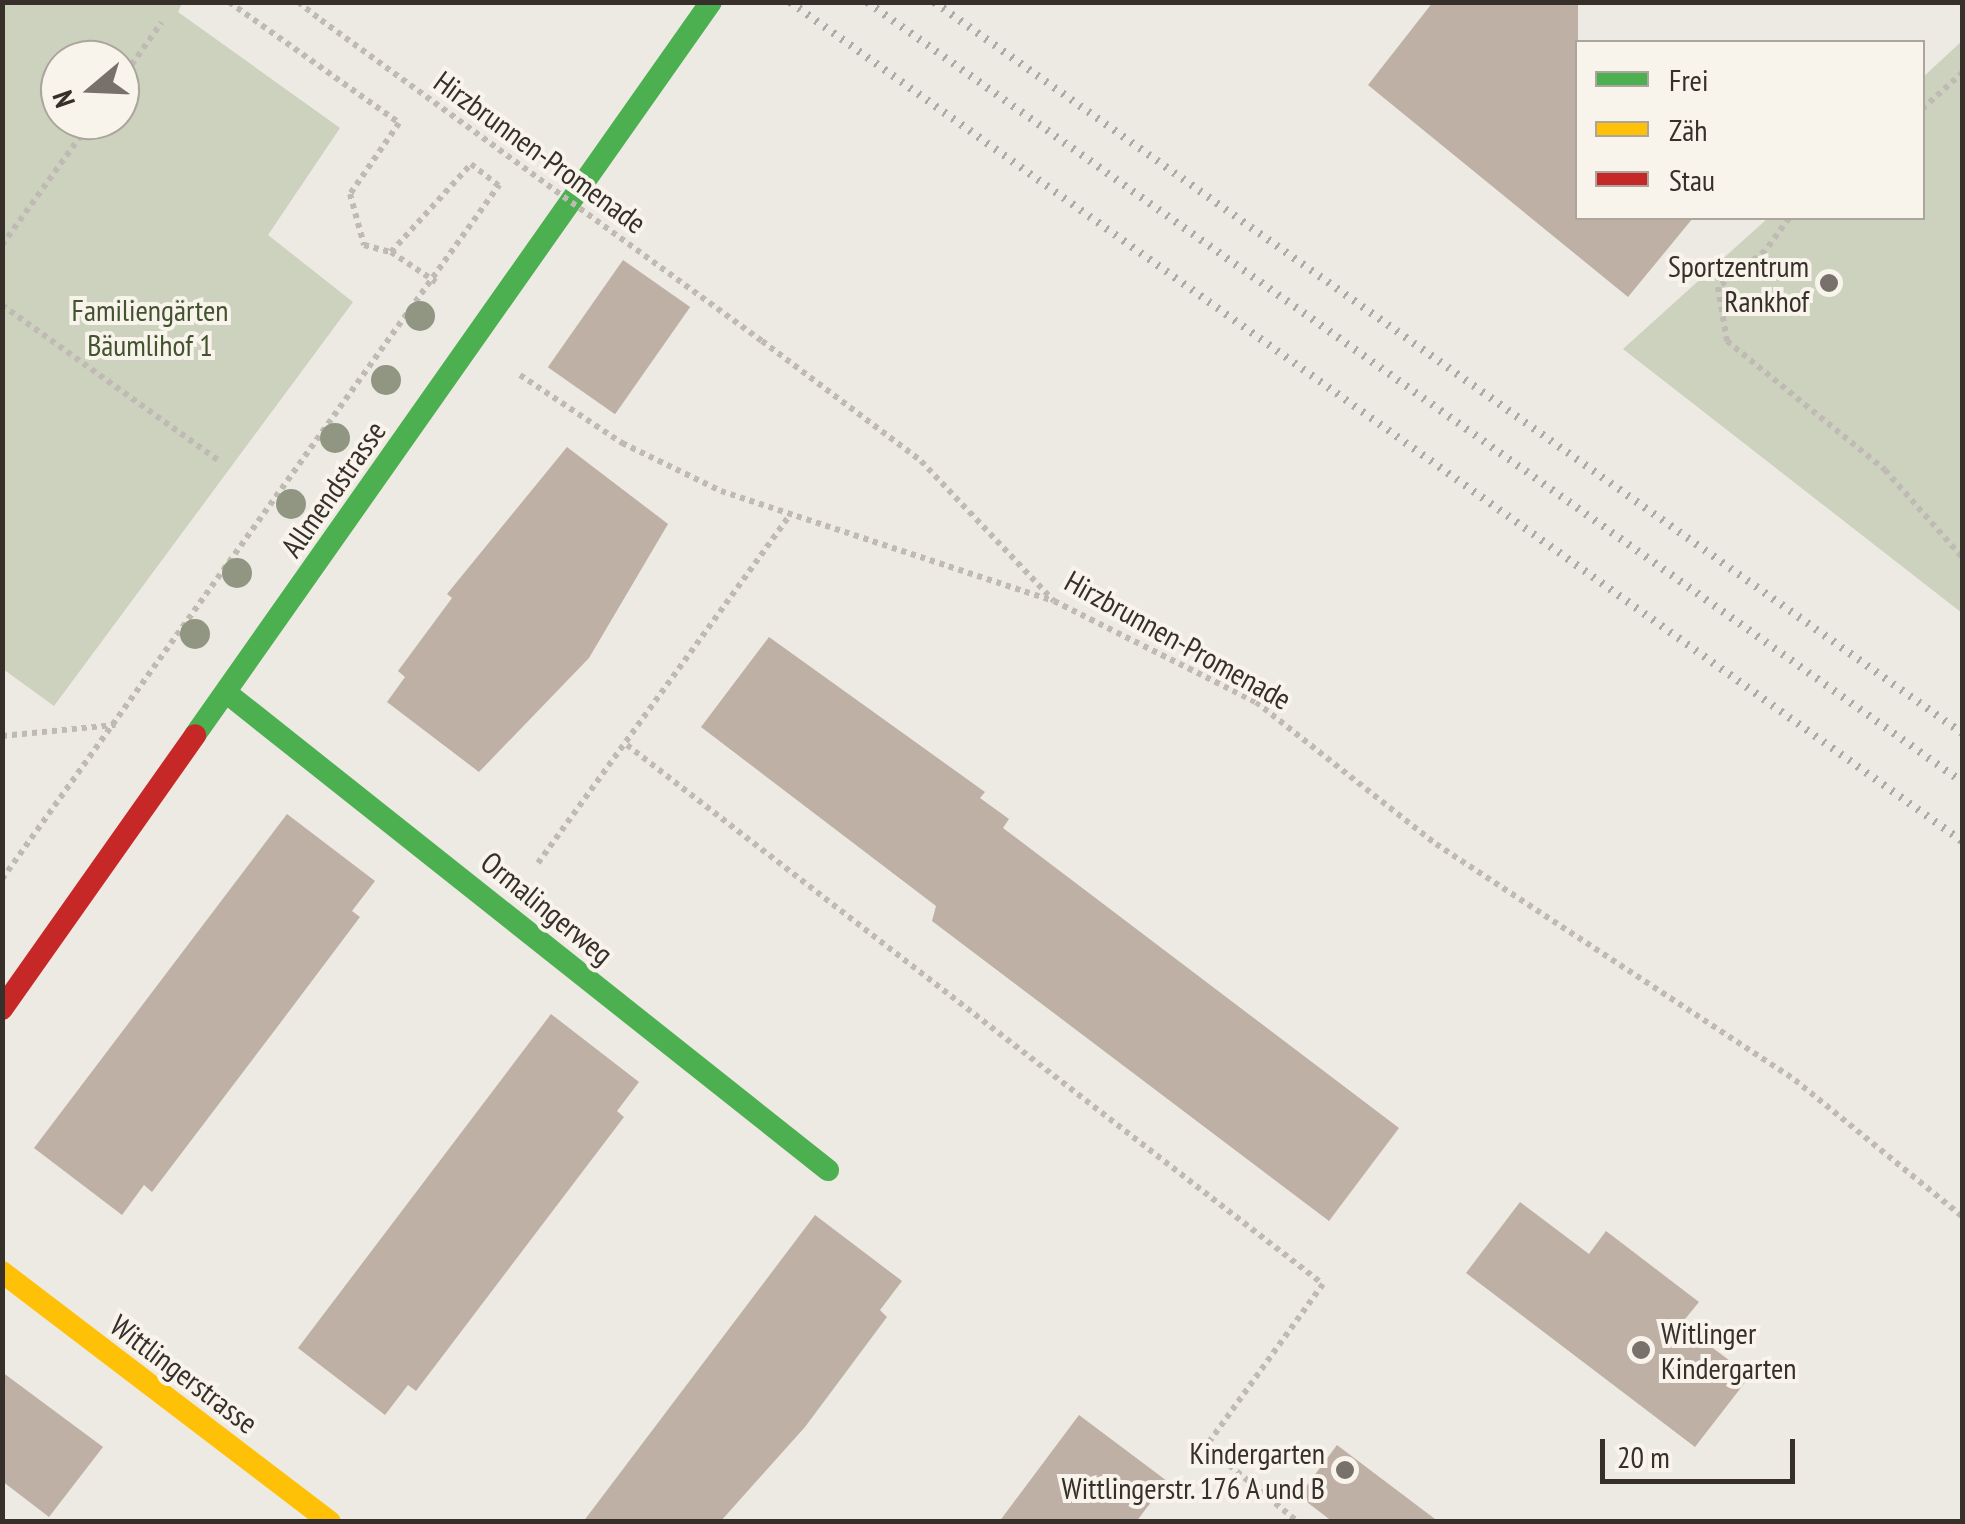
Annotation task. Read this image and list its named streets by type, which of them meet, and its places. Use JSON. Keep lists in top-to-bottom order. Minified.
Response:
{"streets":{"street":["Allmendstrasse","Ormalingerweg","Wittlingerstrasse"],"path":["Hirzbrunnen-Promenade"]},"crossings":[["Allmendstrasse","Ormalingerweg"]],"parks":["Familiengärten Bäumlihof 1"],"places":["Sportzentrum Rankhof","Witlinger Kindergarten","Kindergarten Wittlingerstr. 176 A und B"],"legend":["Frei","Zäh","Stau"],"scale_bar":"20 m","north":"left"}
